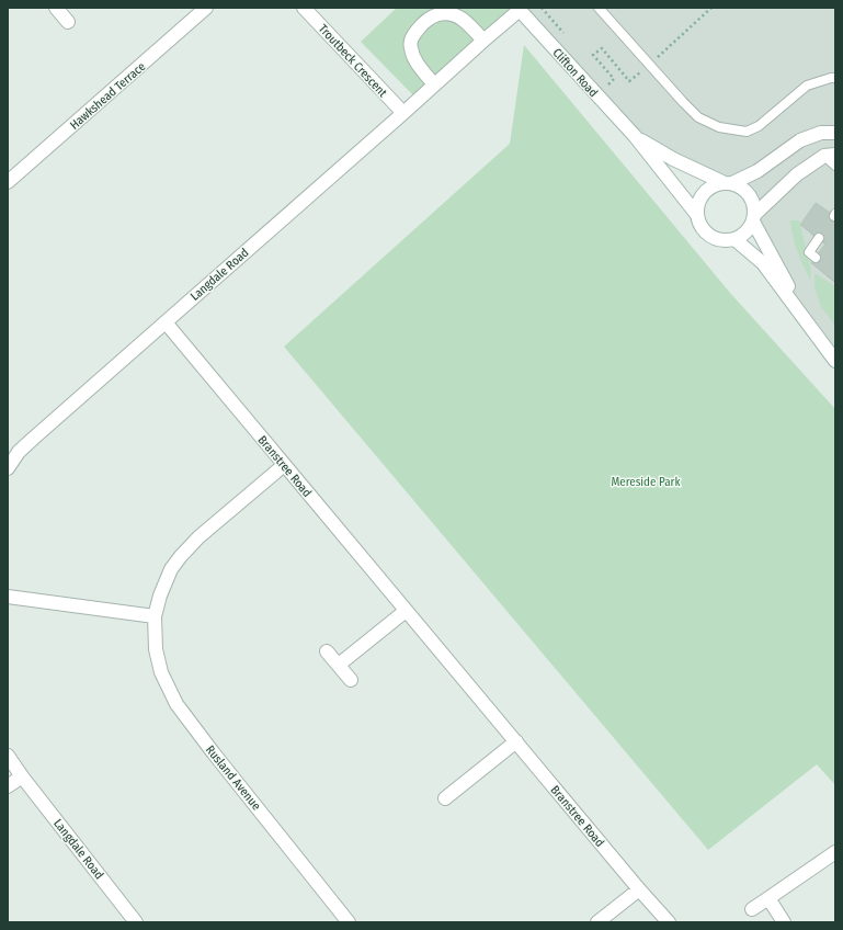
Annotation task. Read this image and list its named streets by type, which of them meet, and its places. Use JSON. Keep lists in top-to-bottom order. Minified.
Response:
{"streets":{"street":["Troutbeck Crescent","Clifton Road","Hawkshead Terrace","Langdale Road","Branstree Road","Rusland Avenue"]},"crossings":[["Troutbeck Crescent","Langdale Road"],["Clifton Road","Langdale Road"],["Langdale Road","Branstree Road"],["Branstree Road","Rusland Avenue"]],"parks":["Mereside Park"]}
